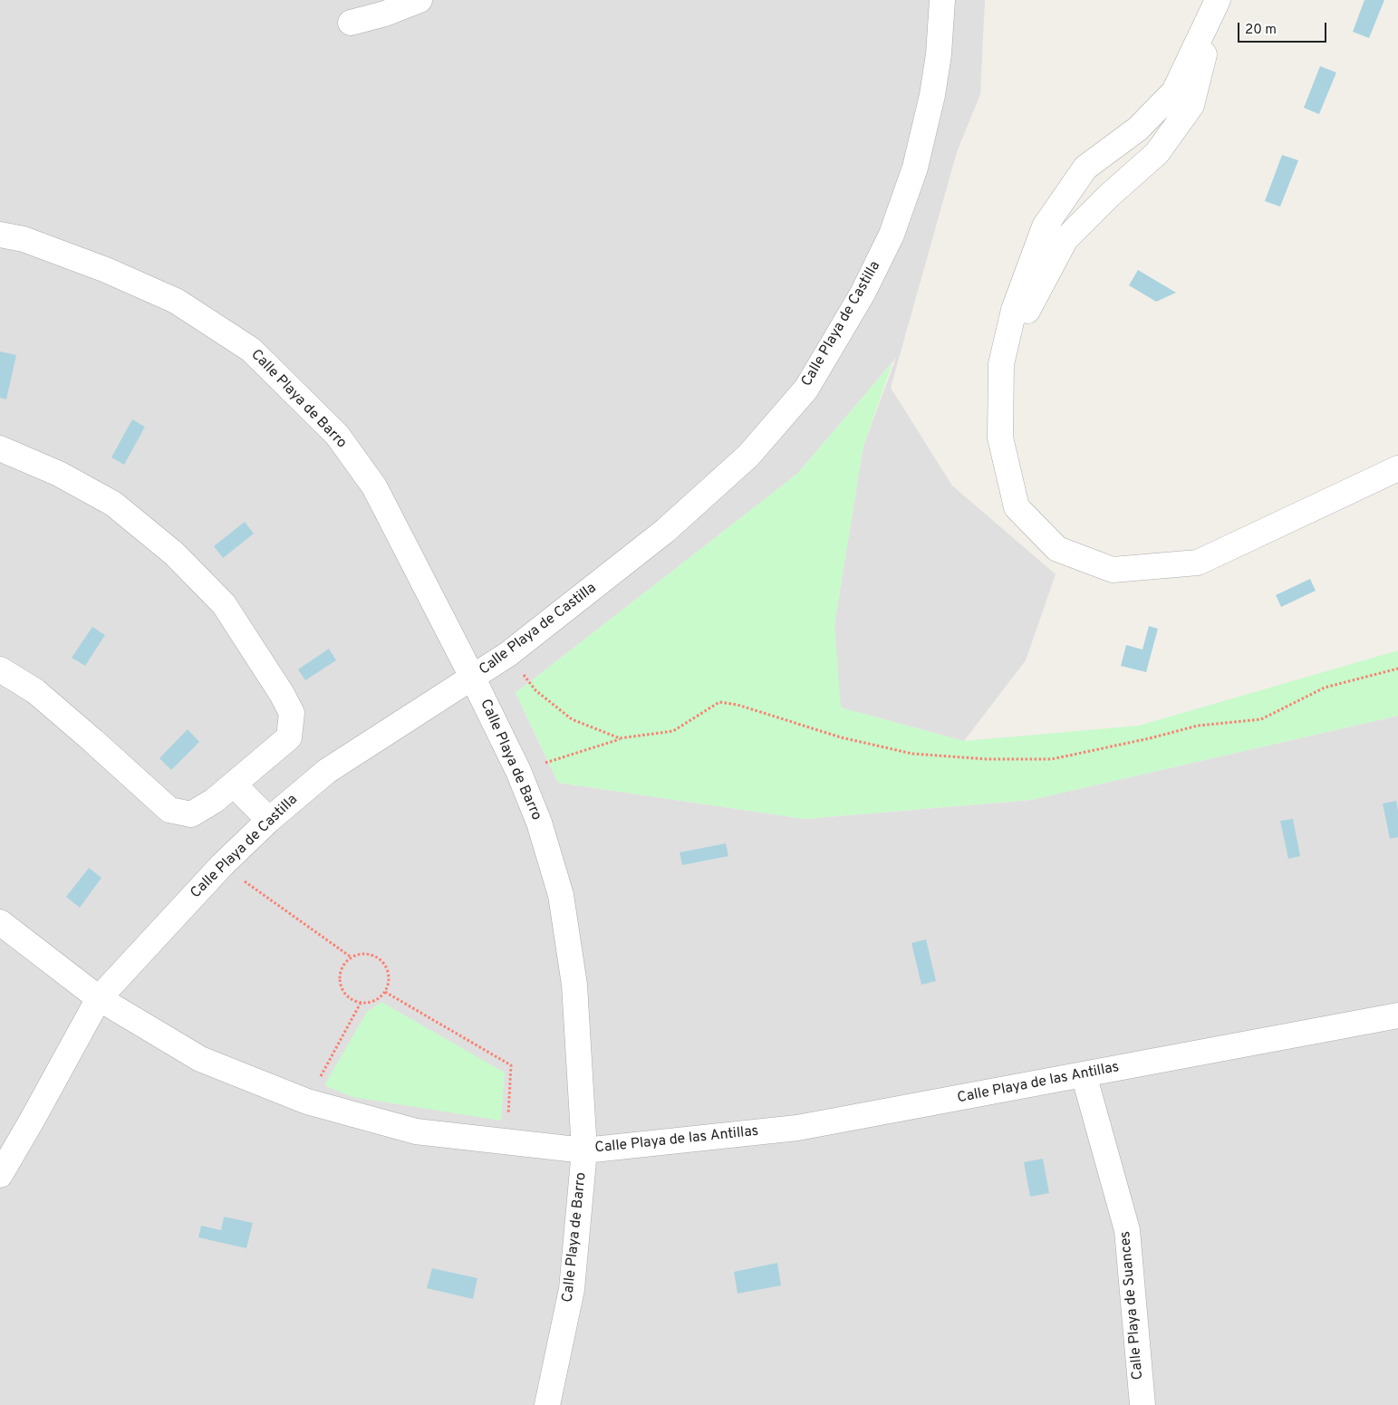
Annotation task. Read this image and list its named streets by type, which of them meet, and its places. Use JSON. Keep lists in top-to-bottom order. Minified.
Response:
{"streets":{"street":["Calle Playa de Castilla","Calle Playa de Barro","Calle Playa de las Antillas","Calle Playa de Suances"]},"crossings":[["Calle Playa de Castilla","Calle Playa de Barro"],["Calle Playa de Castilla","Calle Playa de las Antillas"],["Calle Playa de Barro","Calle Playa de las Antillas"],["Calle Playa de las Antillas","Calle Playa de Suances"]],"scale_bar":"20 m"}
